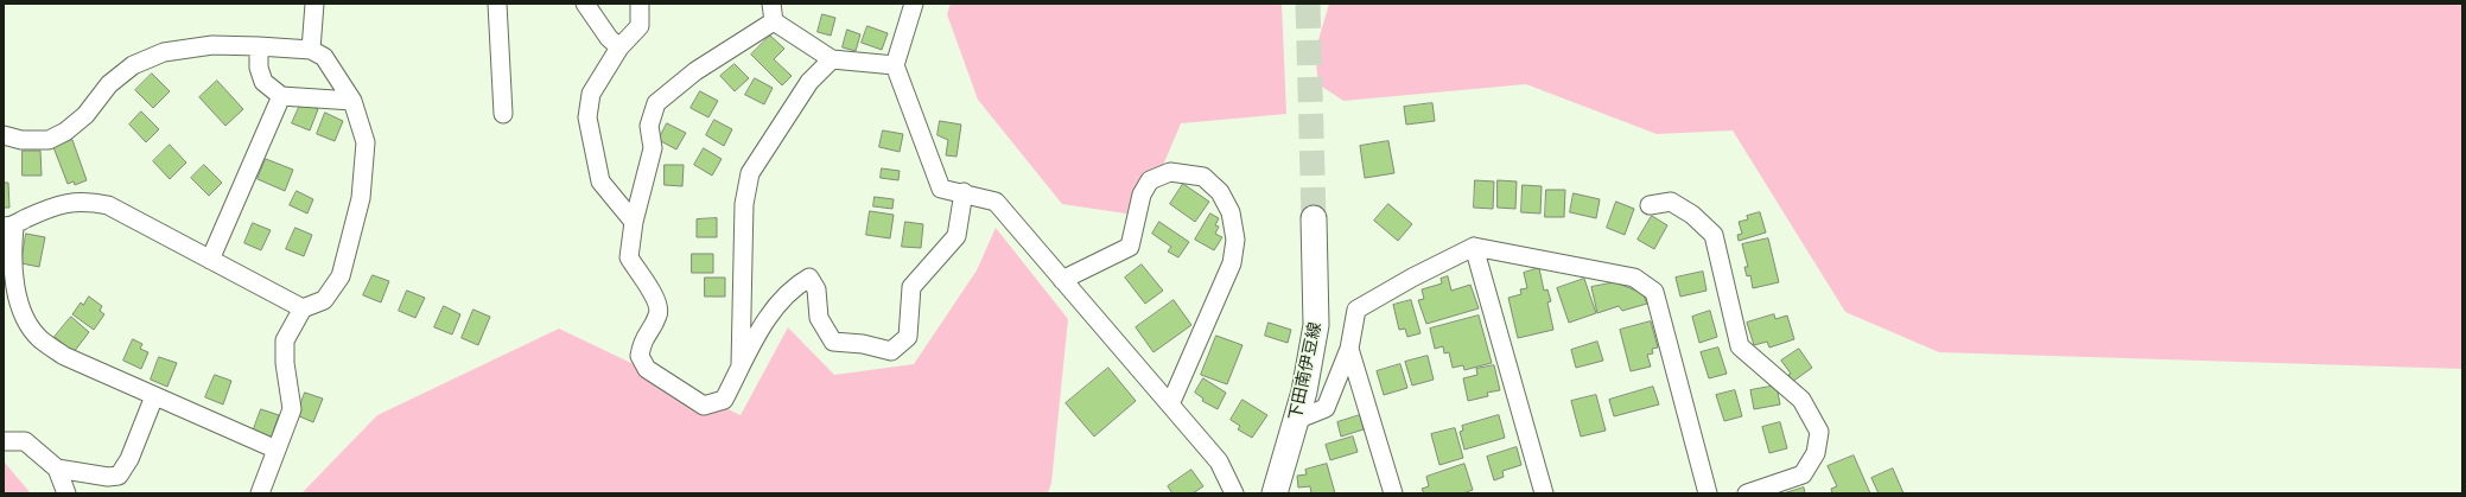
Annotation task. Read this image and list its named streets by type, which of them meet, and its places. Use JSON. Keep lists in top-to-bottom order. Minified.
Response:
{"streets":{"main road":["下田南伊豆線"]}}
